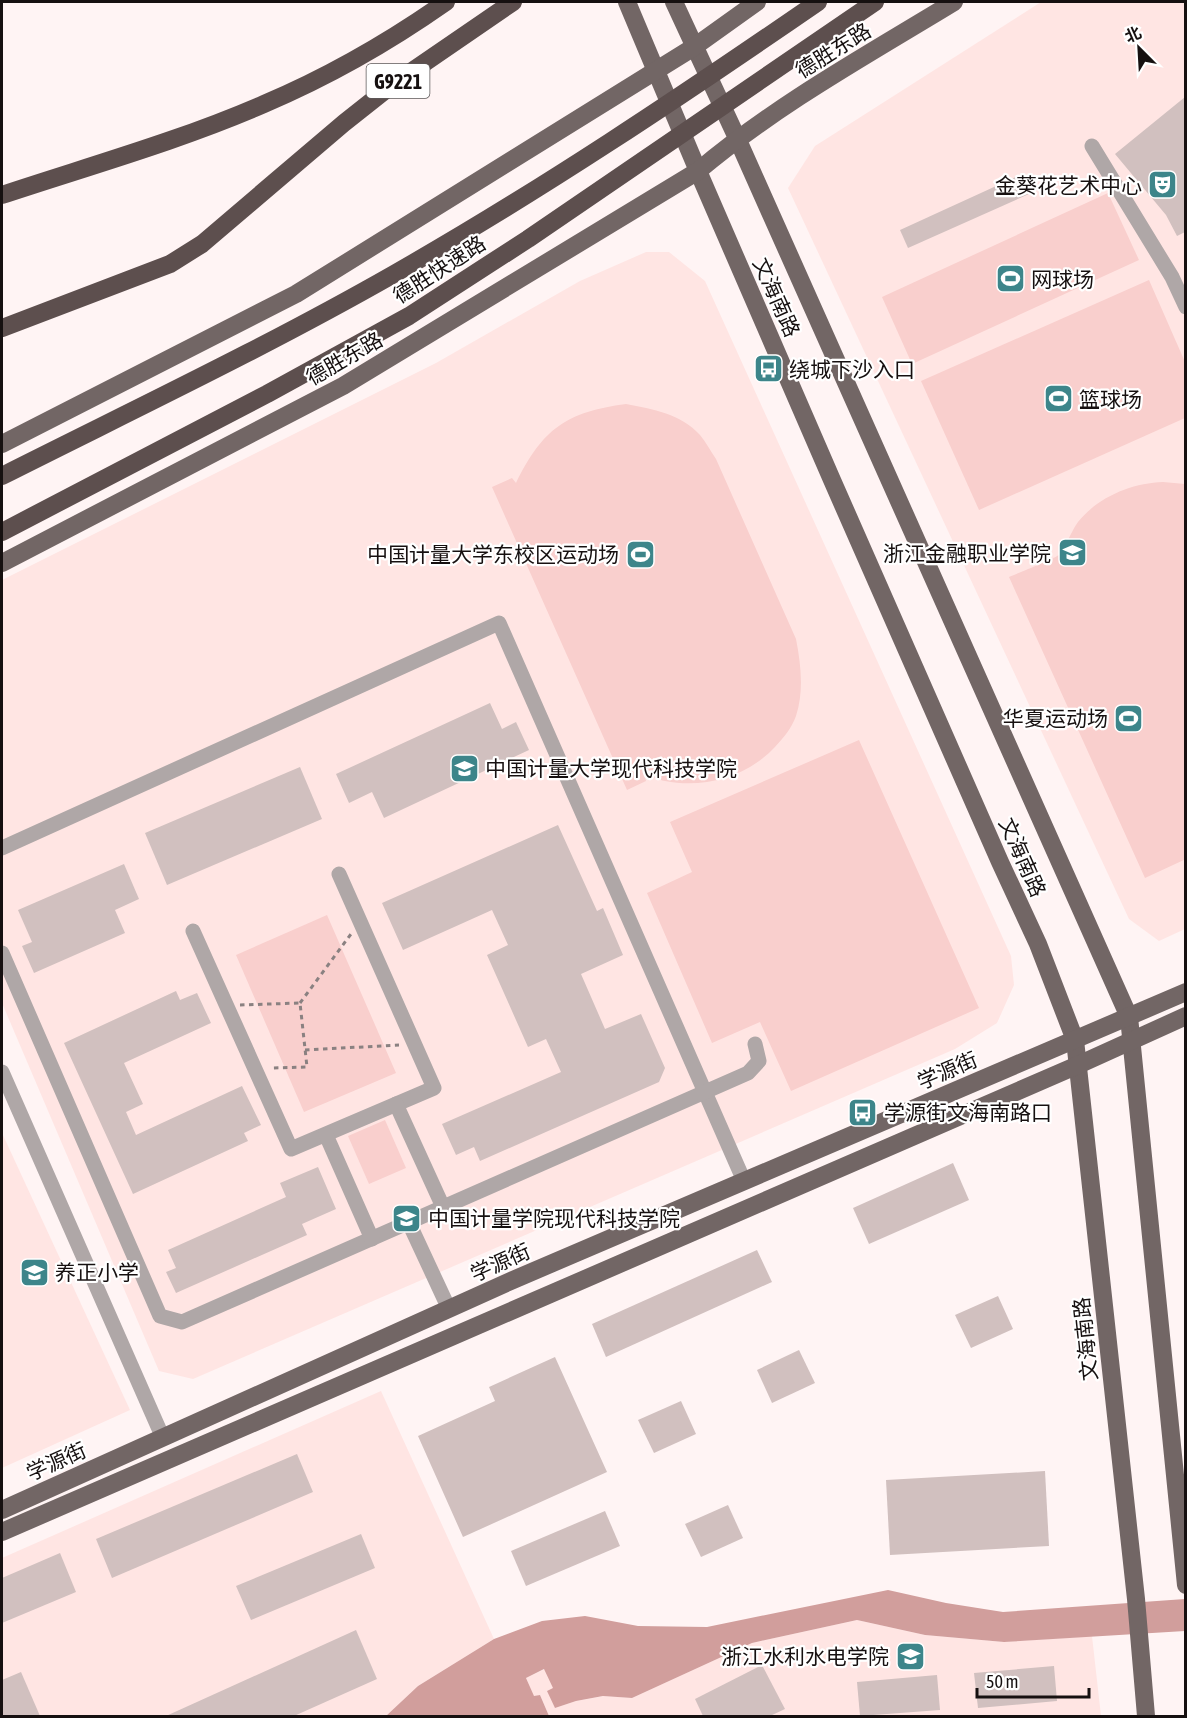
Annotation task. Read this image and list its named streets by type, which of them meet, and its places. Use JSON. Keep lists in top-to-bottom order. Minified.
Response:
{"streets":{"highway":["G9221","德胜快速路"],"main road":["德胜东路","文海南路","学源街"]},"crossings":[["德胜东路","文海南路"],["文海南路","学源街"]],"places":{"theatre":["金葵花艺术中心"],"sports":["网球场","篮球场","中国计量大学东校区运动场","华夏运动场"],"bus stop":["绕城下沙入口","学源街文海南路口"],"school or university":["浙江金融职业学院","中国计量大学现代科技学院","中国计量学院现代科技学院","养正小学","浙江水利水电学院"]},"scale_bar":"50 m","north":"top left"}
